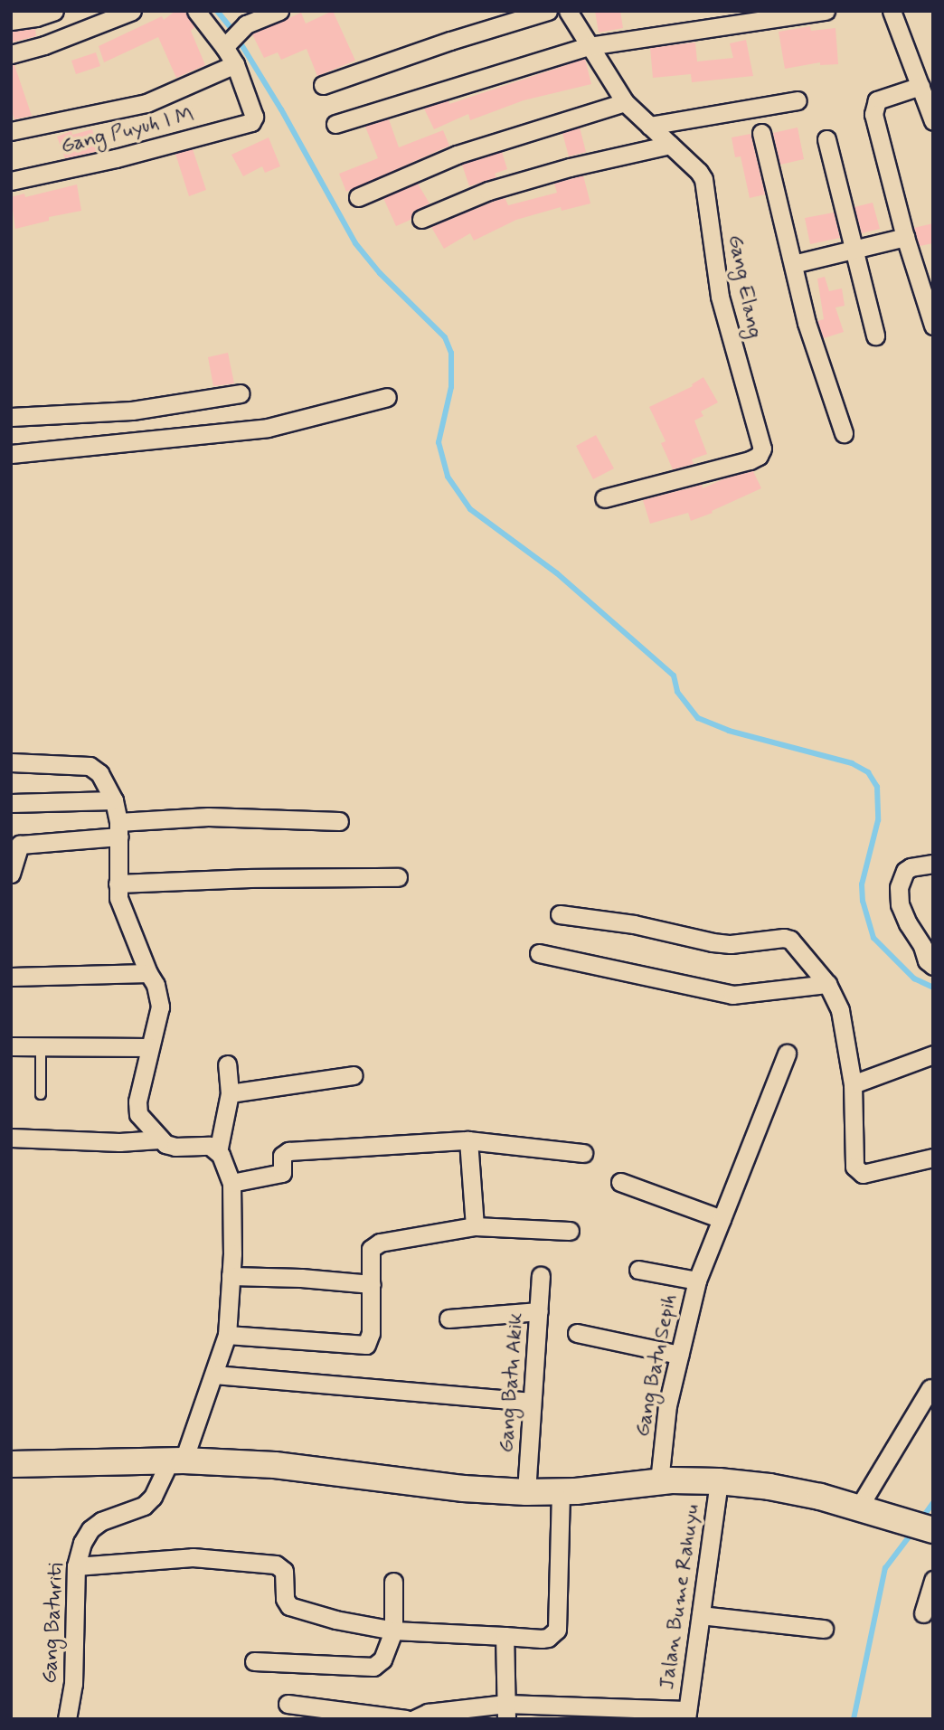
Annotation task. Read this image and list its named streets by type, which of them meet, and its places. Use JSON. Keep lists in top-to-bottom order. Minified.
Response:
{"streets":{"street":["Gang Puyuh I M","Gang Elang","Gang Batu Sepih","Gang Batu Akik","Jalan Bume Rahuyu","Gang Baturiti"]}}
